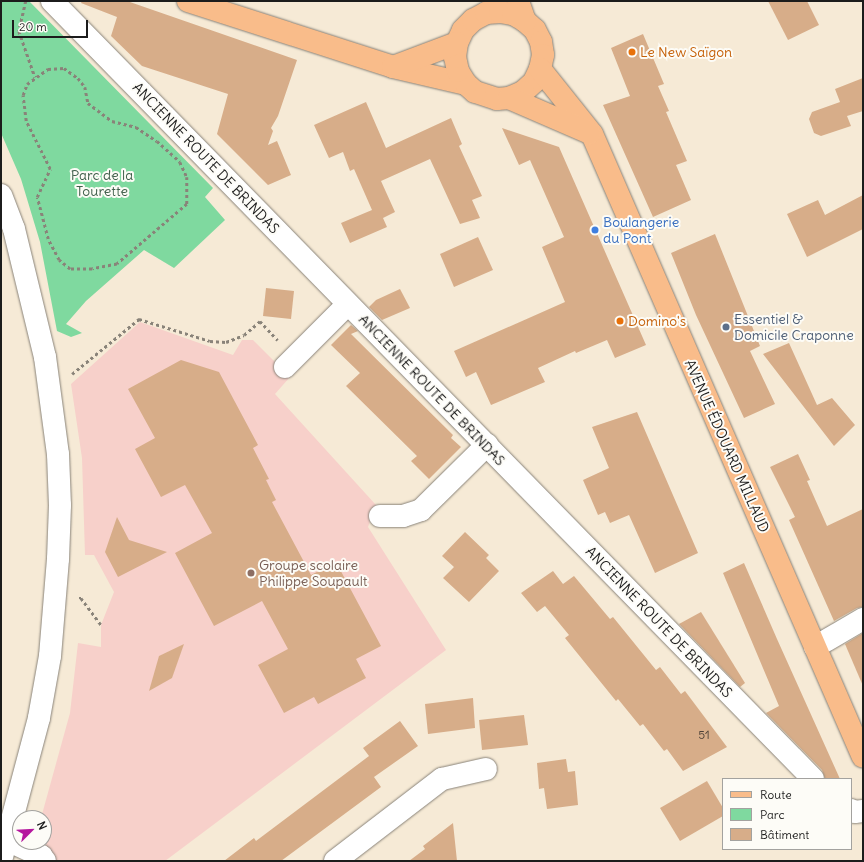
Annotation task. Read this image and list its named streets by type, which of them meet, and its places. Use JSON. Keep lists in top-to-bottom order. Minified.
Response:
{"streets":{"main road":["AVENUE ÉDOUARD MILLAUD"],"street":["ANCIENNE ROUTE DE BRINDAS"]},"parks":["Parc de la Tourette"],"places":["Le New Saïgon","Boulangerie du Pont","Domino's","Essentiel & Domicile Craponne","Groupe scolaire Philippe Soupault"],"house_numbers":["51"],"legend":["Route","Parc","Bâtiment"],"scale_bar":"20 m","north":"top right"}
